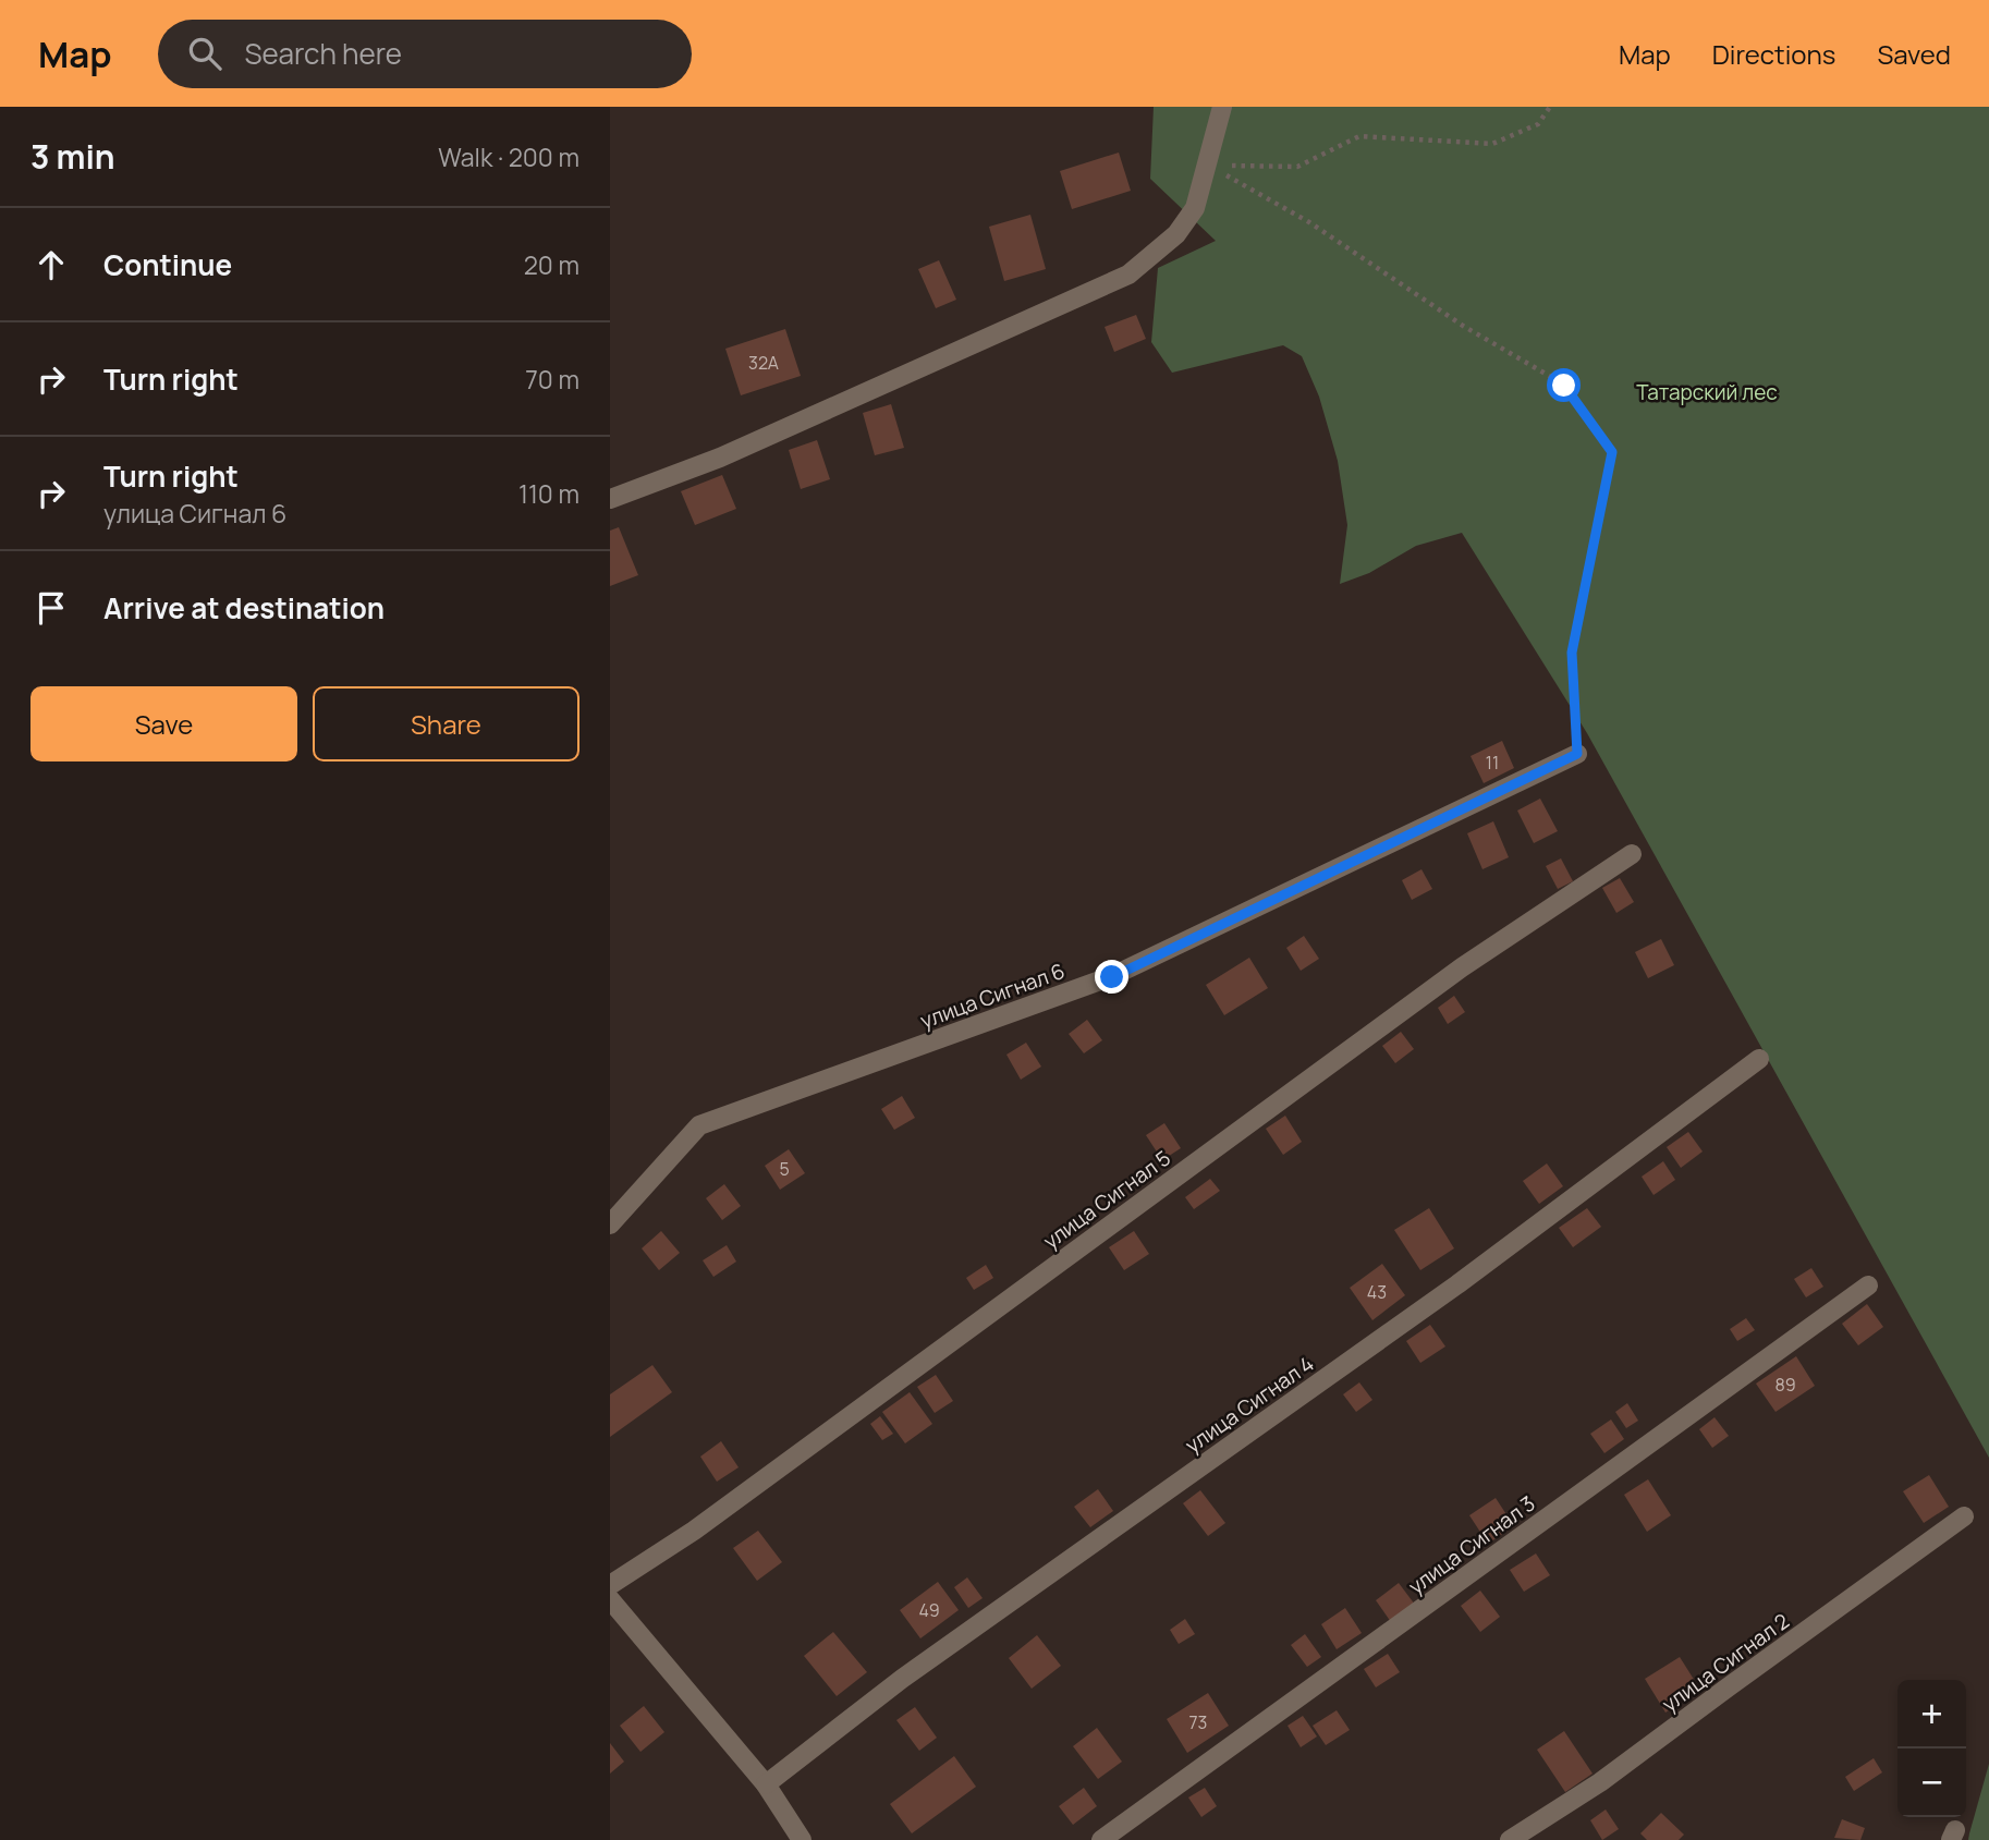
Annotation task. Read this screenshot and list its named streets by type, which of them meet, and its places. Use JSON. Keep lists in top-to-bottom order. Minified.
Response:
{"streets":{"street":["улица Сигнал 6","улица Сигнал 5","улица Сигнал 4","улица Сигнал 3","улица Сигнал 2"]},"parks":["Татарский лес"],"house_numbers":["32А","11","5","43","89","49","73"],"page":{"header":"Map","search":"Search here","nav":["Map","Directions","Saved"],"heading":["3 min","Walk · 200 m"],"list":[["Continue","20 m"],["Turn right","70 m"],["Turn right","улица Сигнал 6","110 m"],"Arrive at destination"],"buttons":["Save","Share"],"map_buttons":["+","−"]}}
